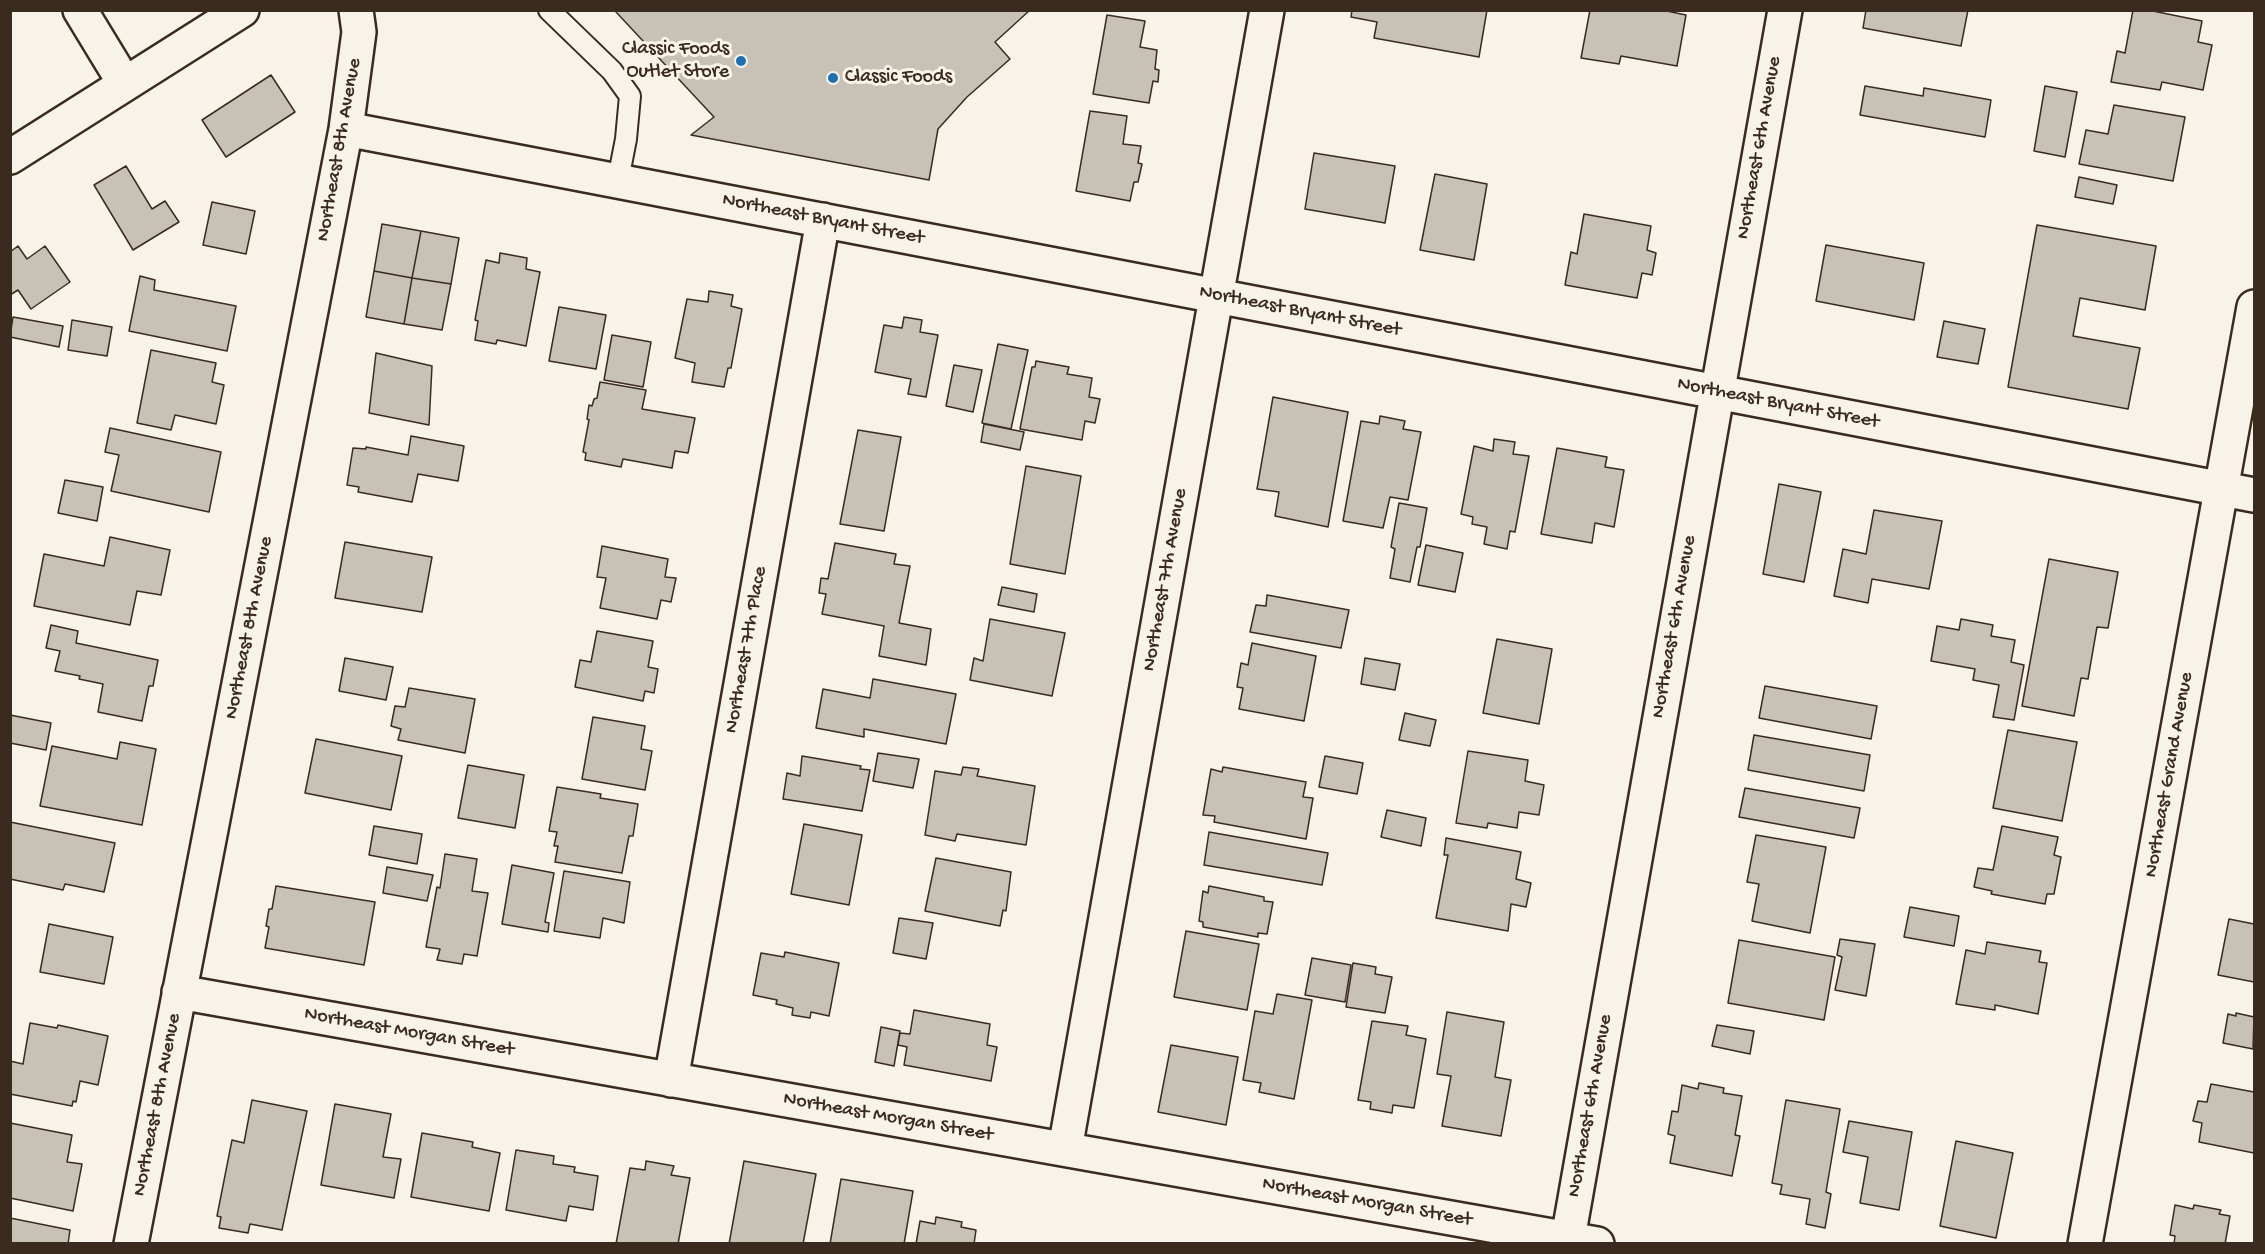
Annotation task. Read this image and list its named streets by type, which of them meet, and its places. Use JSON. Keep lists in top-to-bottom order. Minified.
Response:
{"streets":{"street":["Northeast 6th Avenue","Northeast 8th Avenue","Northeast Bryant Street","Northeast 7th Avenue","Northeast 7th Place","Northeast Grand Avenue","Northeast Morgan Street"]},"crossings":[["Northeast 6th Avenue","Northeast Bryant Street"],["Northeast 6th Avenue","Northeast Morgan Street"],["Northeast 8th Avenue","Northeast Bryant Street"],["Northeast 8th Avenue","Northeast Morgan Street"],["Northeast Bryant Street","Northeast 7th Avenue"],["Northeast Bryant Street","Northeast 7th Place"],["Northeast Bryant Street","Northeast Grand Avenue"],["Northeast 7th Avenue","Northeast Morgan Street"],["Northeast 7th Place","Northeast Morgan Street"]],"places":["Classic Foods Outlet Store","Classic Foods"]}
